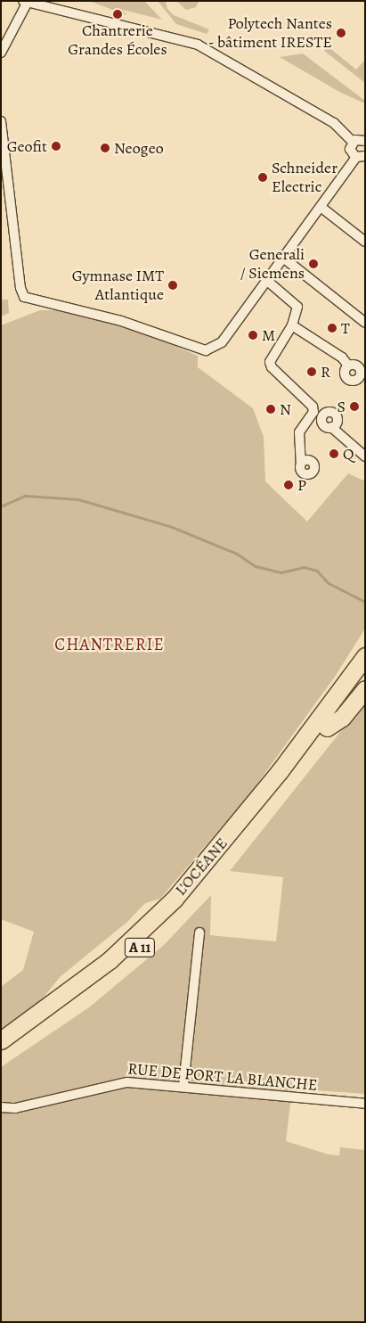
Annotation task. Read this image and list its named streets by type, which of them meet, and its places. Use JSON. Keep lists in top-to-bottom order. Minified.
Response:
{"streets":{"highway":["L’OCÉANE","A 11"],"street":["RUE DE PORT LA BLANCHE"]},"districts":["CHANTRERIE"],"places":["Chantrerie Grandes Écoles","Polytech Nantes - bâtiment IRESTE","Geofit","Neogeo","Schneider Electric","Generali / Siemens","Gymnase IMT Atlantique","T","M","R","S","N","Q","P"]}
